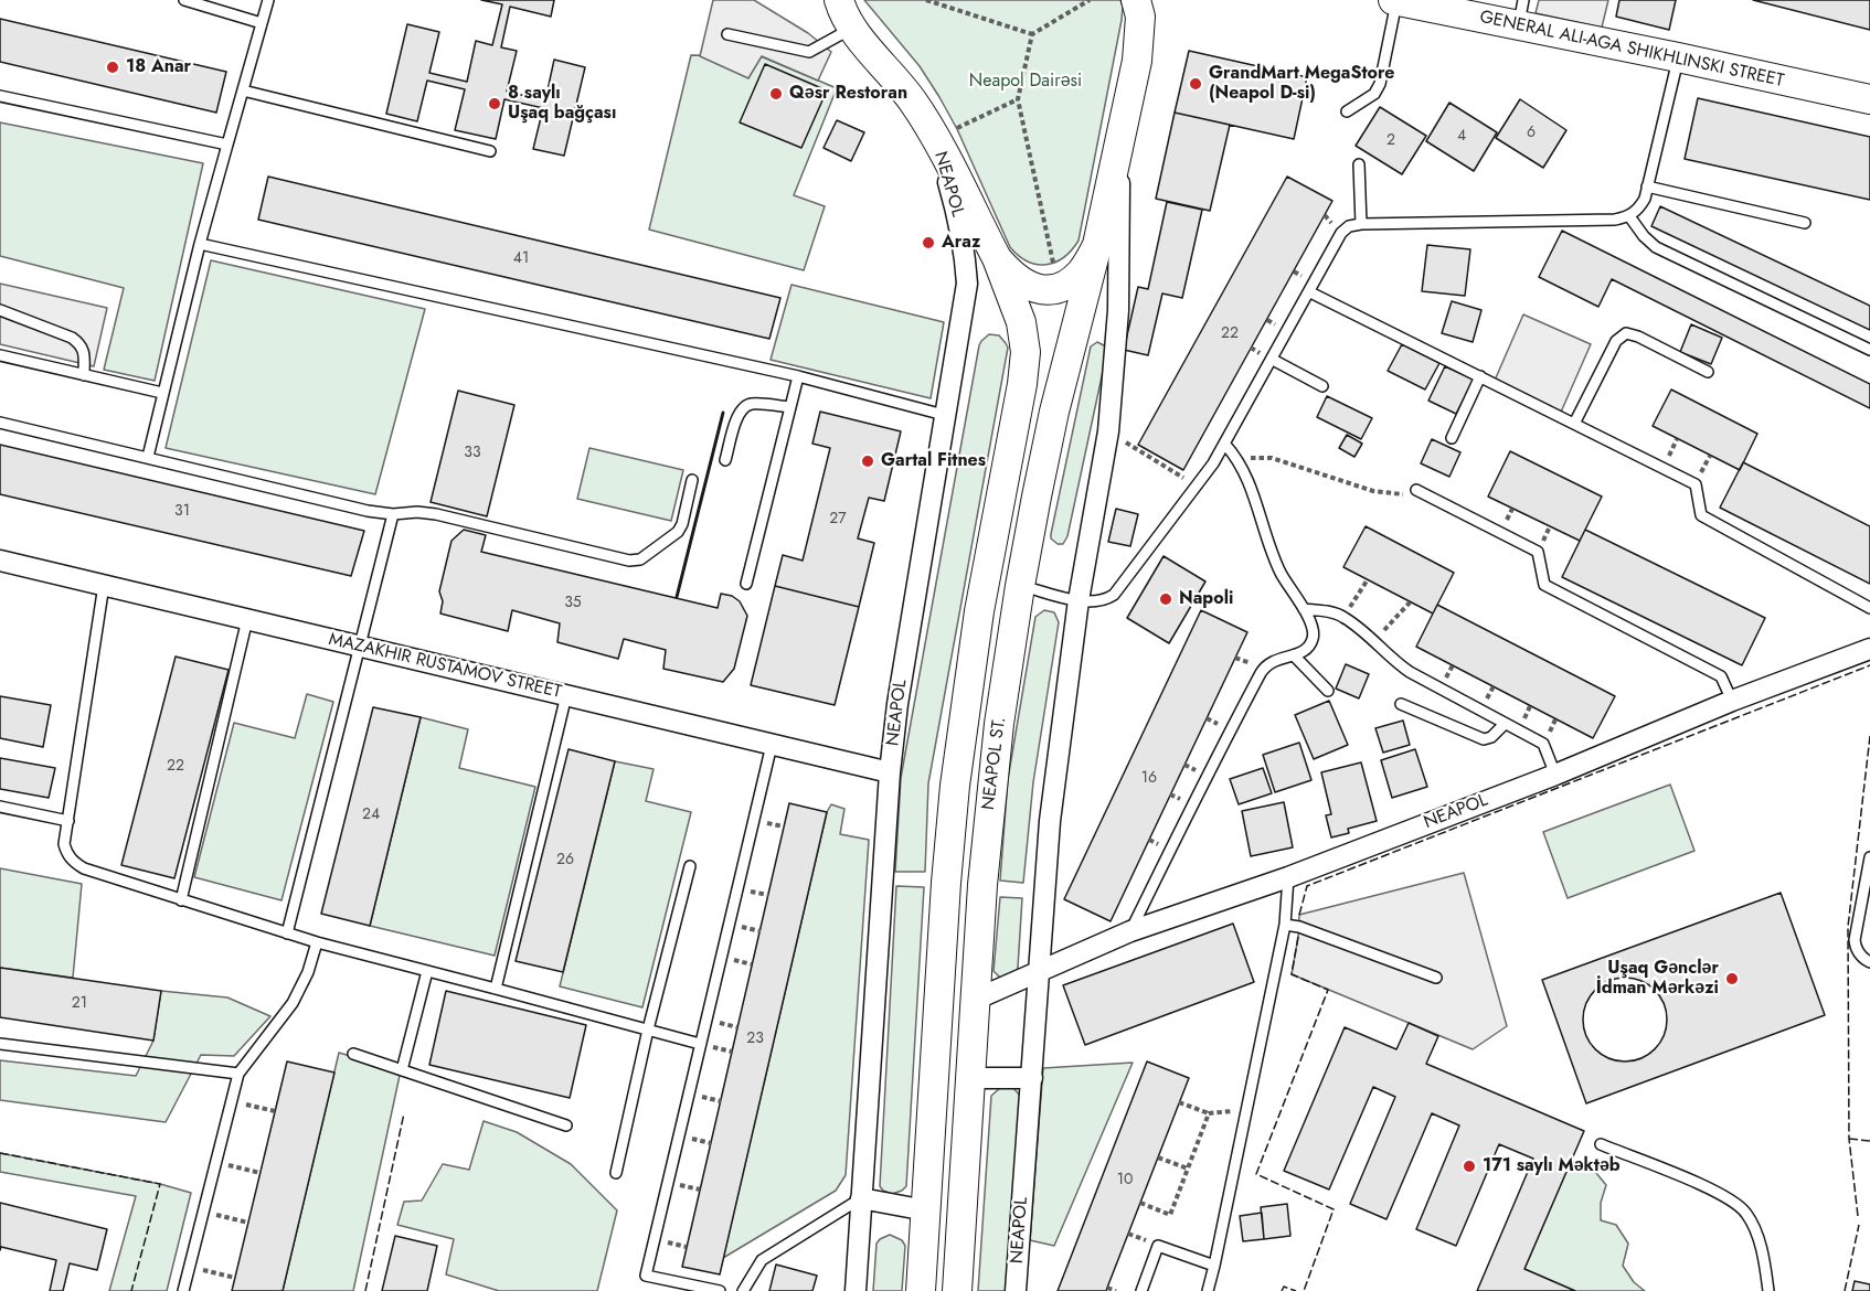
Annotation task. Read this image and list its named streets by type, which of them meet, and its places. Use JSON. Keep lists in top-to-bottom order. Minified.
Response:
{"streets":{"main road":["GENERAL ALI-AGA SHIKHLINSKI STREET","NEAPOL ST."],"street":["NEAPOL","MAZAKHIR RUSTAMOV STREET"]},"crossings":[["NEAPOL","MAZAKHIR RUSTAMOV STREET"],["NEAPOL","NEAPOL ST."]],"parks":["Neapol Dairəsi"],"places":["18 Anar","GrandMart MegaStore (Neapol D-si)","Qəsr Restoran","8 saylı Uşaq bağçası","Araz","Gartal Fitnes","Napoli","Uşaq Gənclər İdman Mərkəzi","171 saylı Məktəb"],"house_numbers":["6","4","2","41","22","33","31","27","35","22","16","24","26","21","23","10"]}
